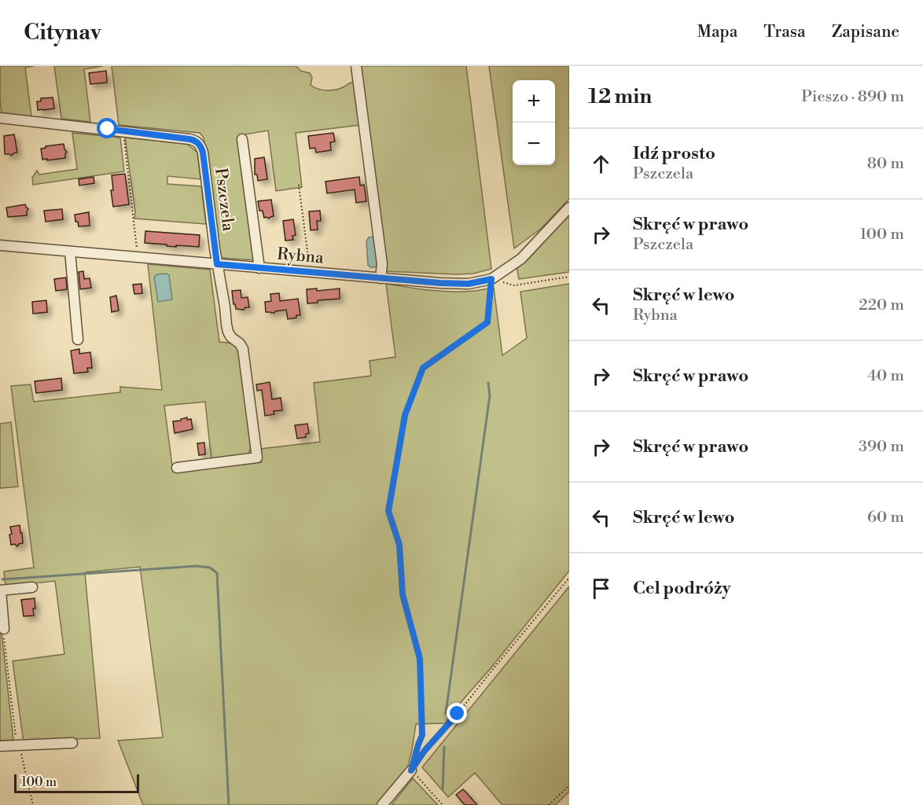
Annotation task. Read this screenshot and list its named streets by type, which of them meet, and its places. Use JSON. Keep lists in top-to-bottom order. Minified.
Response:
{"streets":{"street":["Pszczela","Rybna"]},"crossings":[["Pszczela","Rybna"]],"scale_bar":"100 m","page":{"header":"Citynav","nav":["Mapa","Trasa","Zapisane"],"heading":["12 min","Pieszo · 890 m"],"map_buttons":["+","−"],"list":[["Idź prosto","Pszczela","80 m"],["Skręć w prawo","Pszczela","100 m"],["Skręć w lewo","Rybna","220 m"],["Skręć w prawo","40 m"],["Skręć w prawo","390 m"],["Skręć w lewo","60 m"],"Cel podróży"],"scale":"100 m"}}
